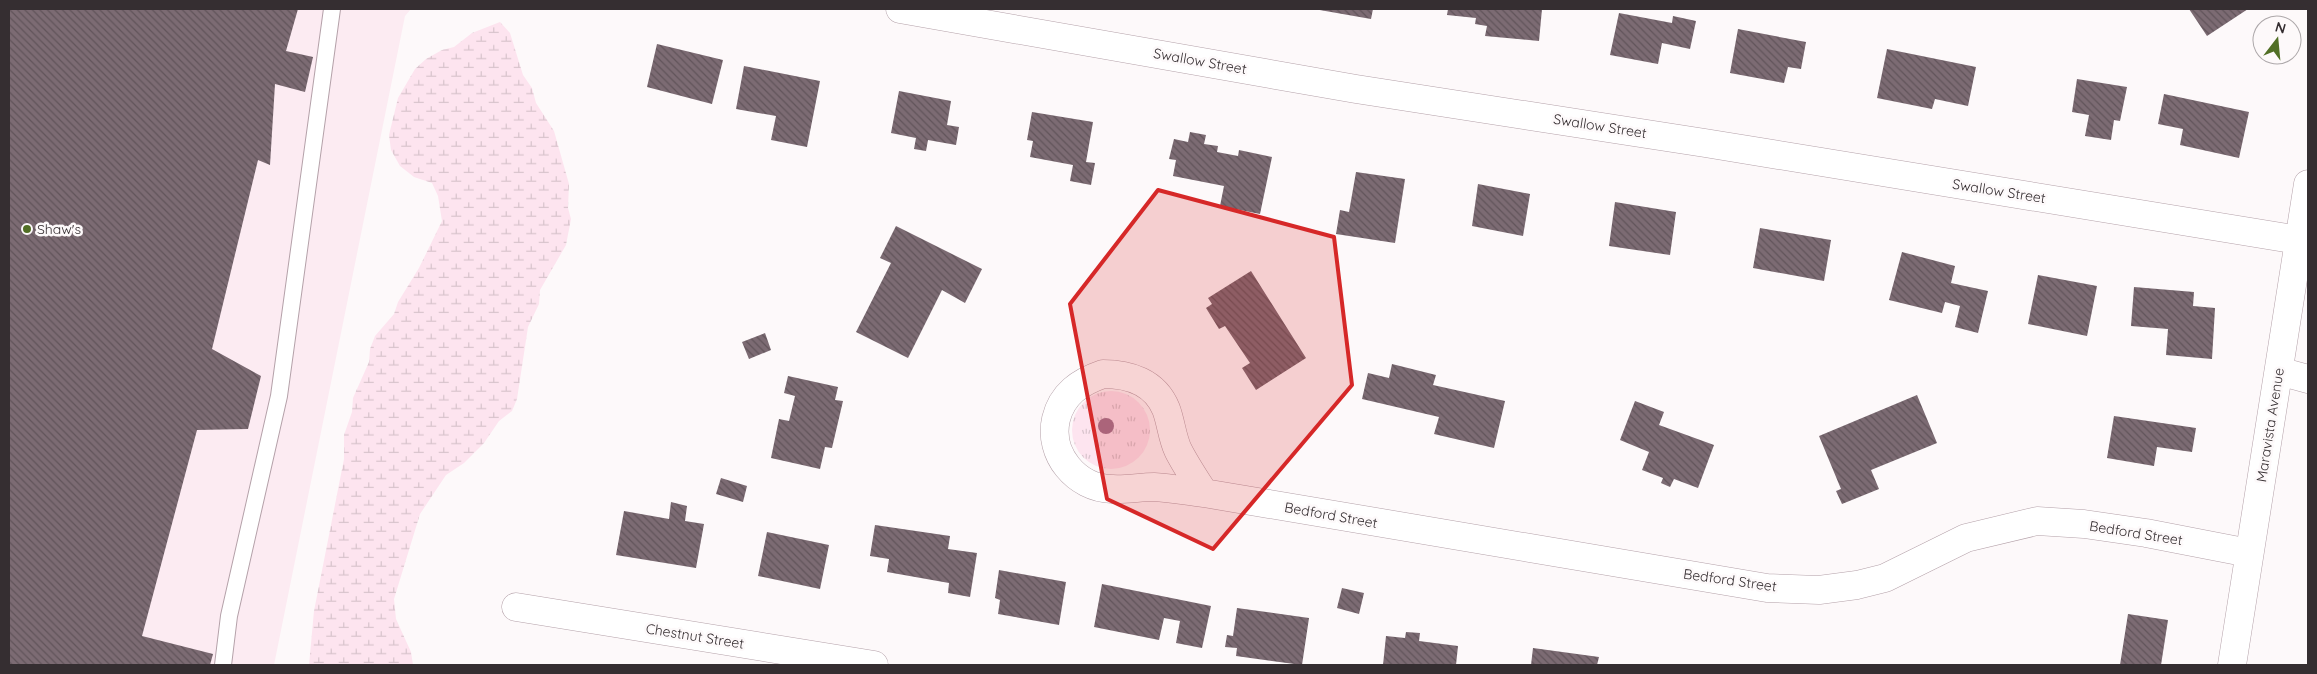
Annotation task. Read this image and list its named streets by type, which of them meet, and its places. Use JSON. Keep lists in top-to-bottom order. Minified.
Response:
{"streets":{"street":["Swallow Street","Maravista Avenue","Bedford Street","Chestnut Street"]},"crossings":[["Swallow Street","Maravista Avenue"],["Maravista Avenue","Bedford Street"]],"places":["Shaw's"],"north":"top"}
